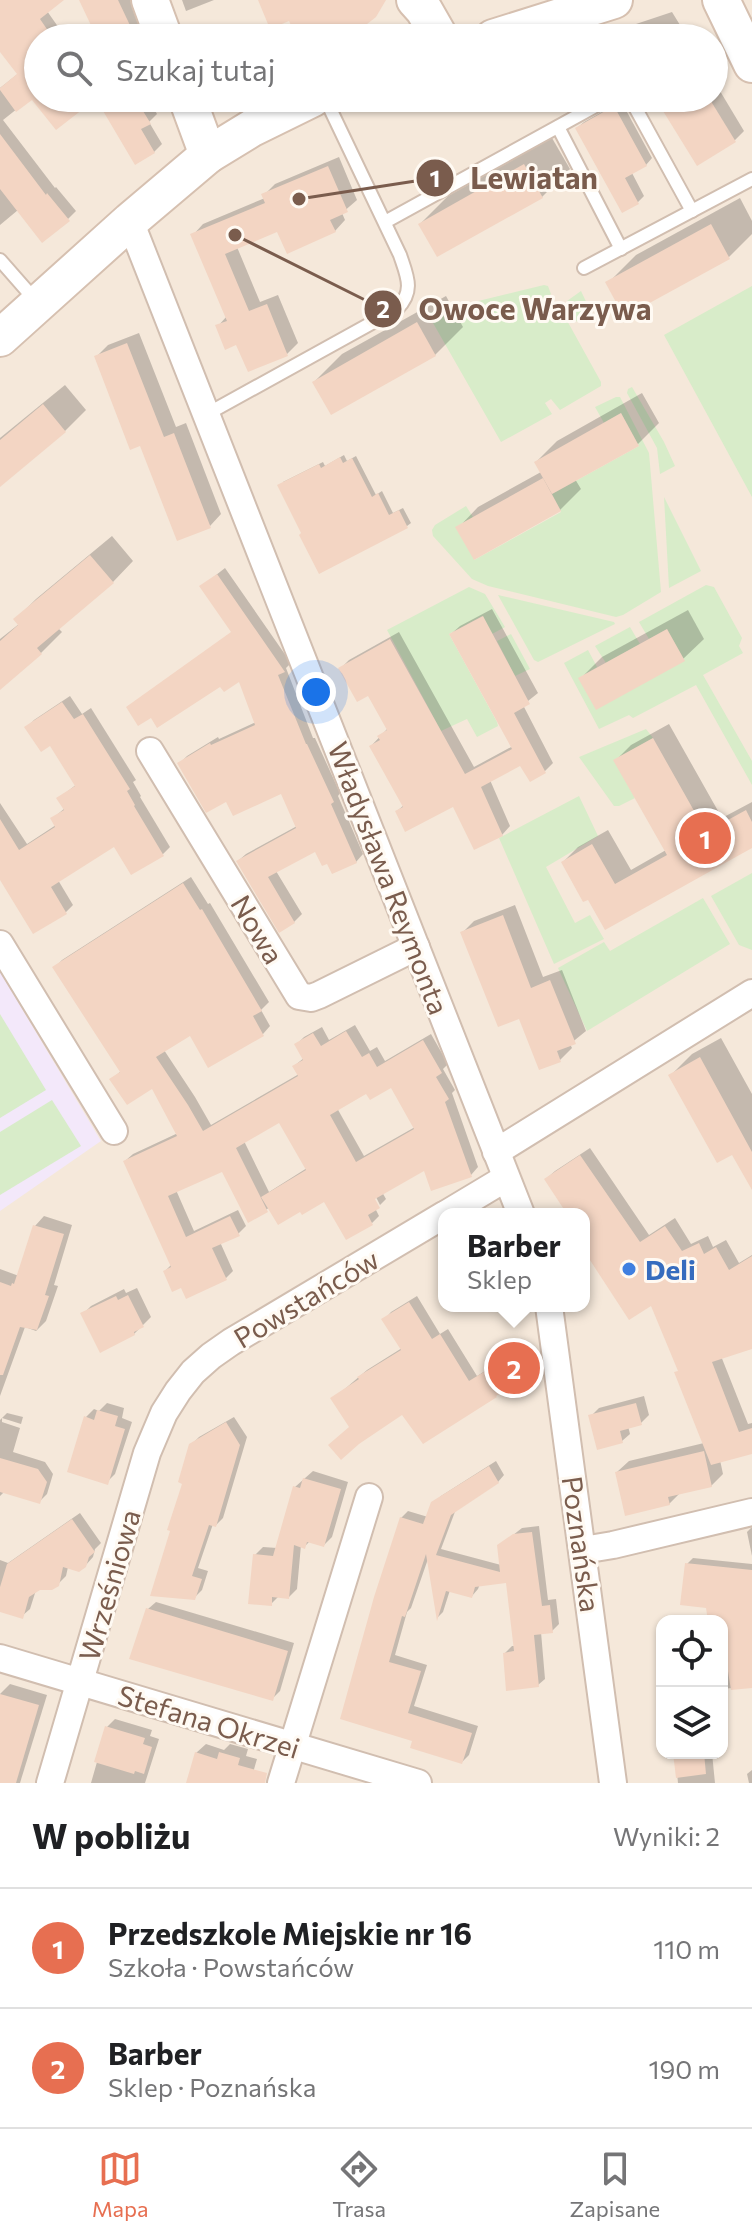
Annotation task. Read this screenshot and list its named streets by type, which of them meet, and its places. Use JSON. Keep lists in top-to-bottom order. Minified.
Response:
{"streets":{"street":["Władysława Reymonta","Nowa","Powstańców","Poznańska","Wrześniowa","Stefana Okrzei"]},"crossings":[["Władysława Reymonta","Nowa"],["Władysława Reymonta","Powstańców"],["Powstańców","Wrześniowa"],["Wrześniowa","Stefana Okrzei"]],"places":["Lewiatan","Owoce Warzywa","Deli"],"page":{"search":"Szukaj tutaj","pins":["1","2"],"popup":["Barber","Sklep"],"heading":["W pobliżu","Wyniki: 2"],"list":[{"mark":"1","name":"Przedszkole Miejskie nr 16","note":"Szkoła · Powstańców","value":"110 m"},{"mark":"2","name":"Barber","note":"Sklep · Poznańska","value":"190 m"}],"nav":["Mapa","Trasa","Zapisane"]}}
